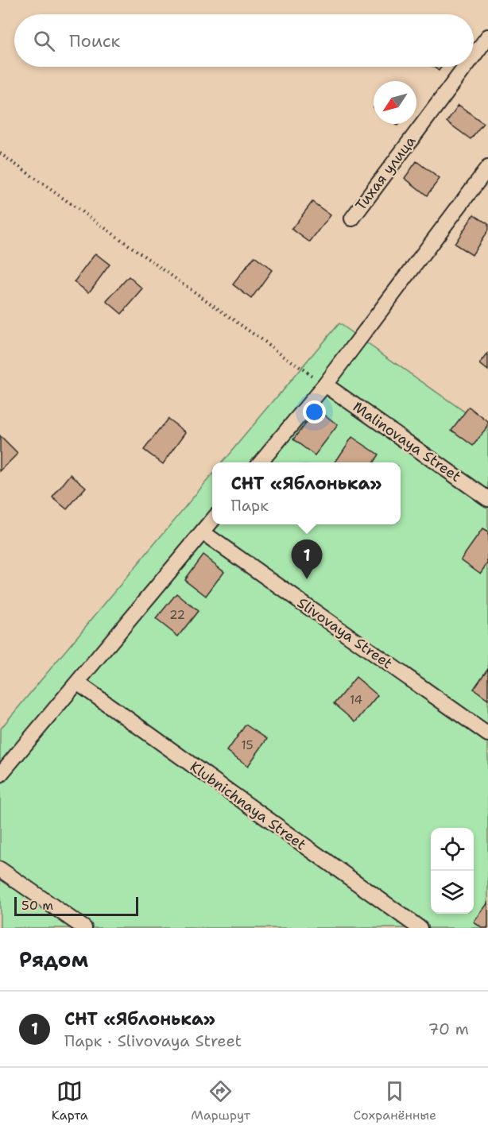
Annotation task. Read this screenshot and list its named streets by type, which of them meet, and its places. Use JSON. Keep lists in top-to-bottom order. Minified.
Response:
{"streets":{"street":["Тихая улица","Malinovaya Street","Slivovaya Street","Klubnichnaya Street"]},"house_numbers":["22","14","15"],"scale_bar":"50 m","north":"bottom left","page":{"search":"Поиск","popup":["СНТ «Яблонька»","Парк"],"pins":"1","scale":"50 m","heading":"Рядом","list":[{"mark":"1","name":"СНТ «Яблонька»","note":"Парк · Slivovaya Street","value":"70 m"}],"nav":["Карта","Маршрут","Сохранённые"]}}
